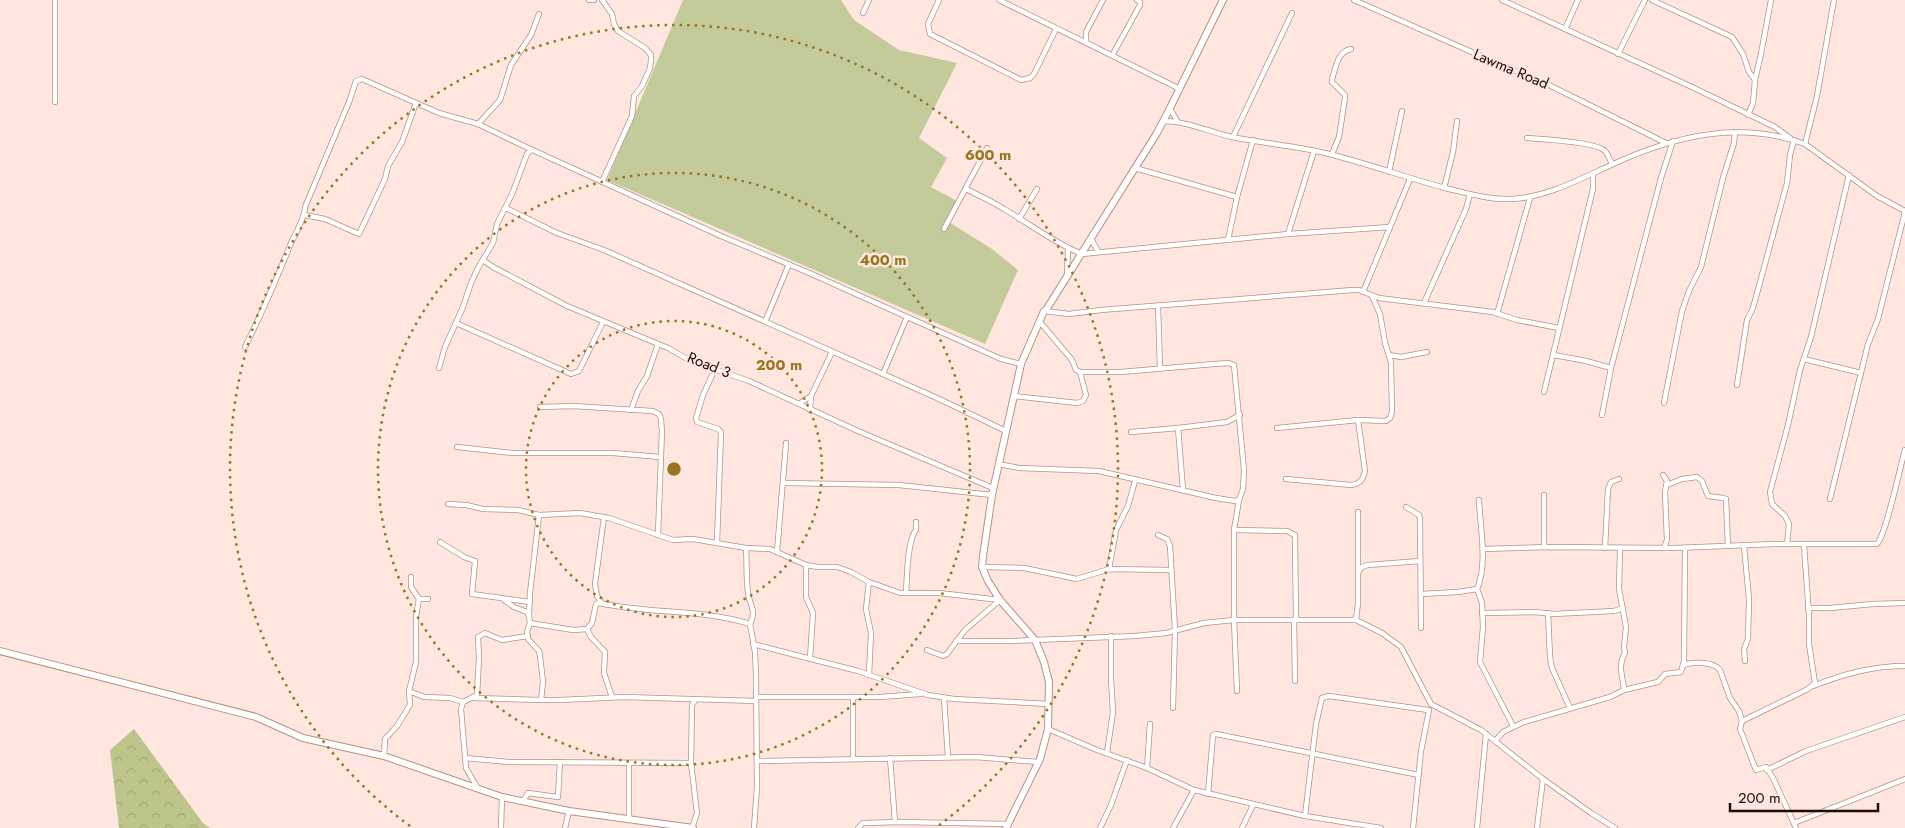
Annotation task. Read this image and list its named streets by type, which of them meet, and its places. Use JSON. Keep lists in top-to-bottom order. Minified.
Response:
{"streets":{"street":["Lawma Road","Road 3"]},"scale_bar":"200 m","rings":["600 m","400 m","200 m"]}
